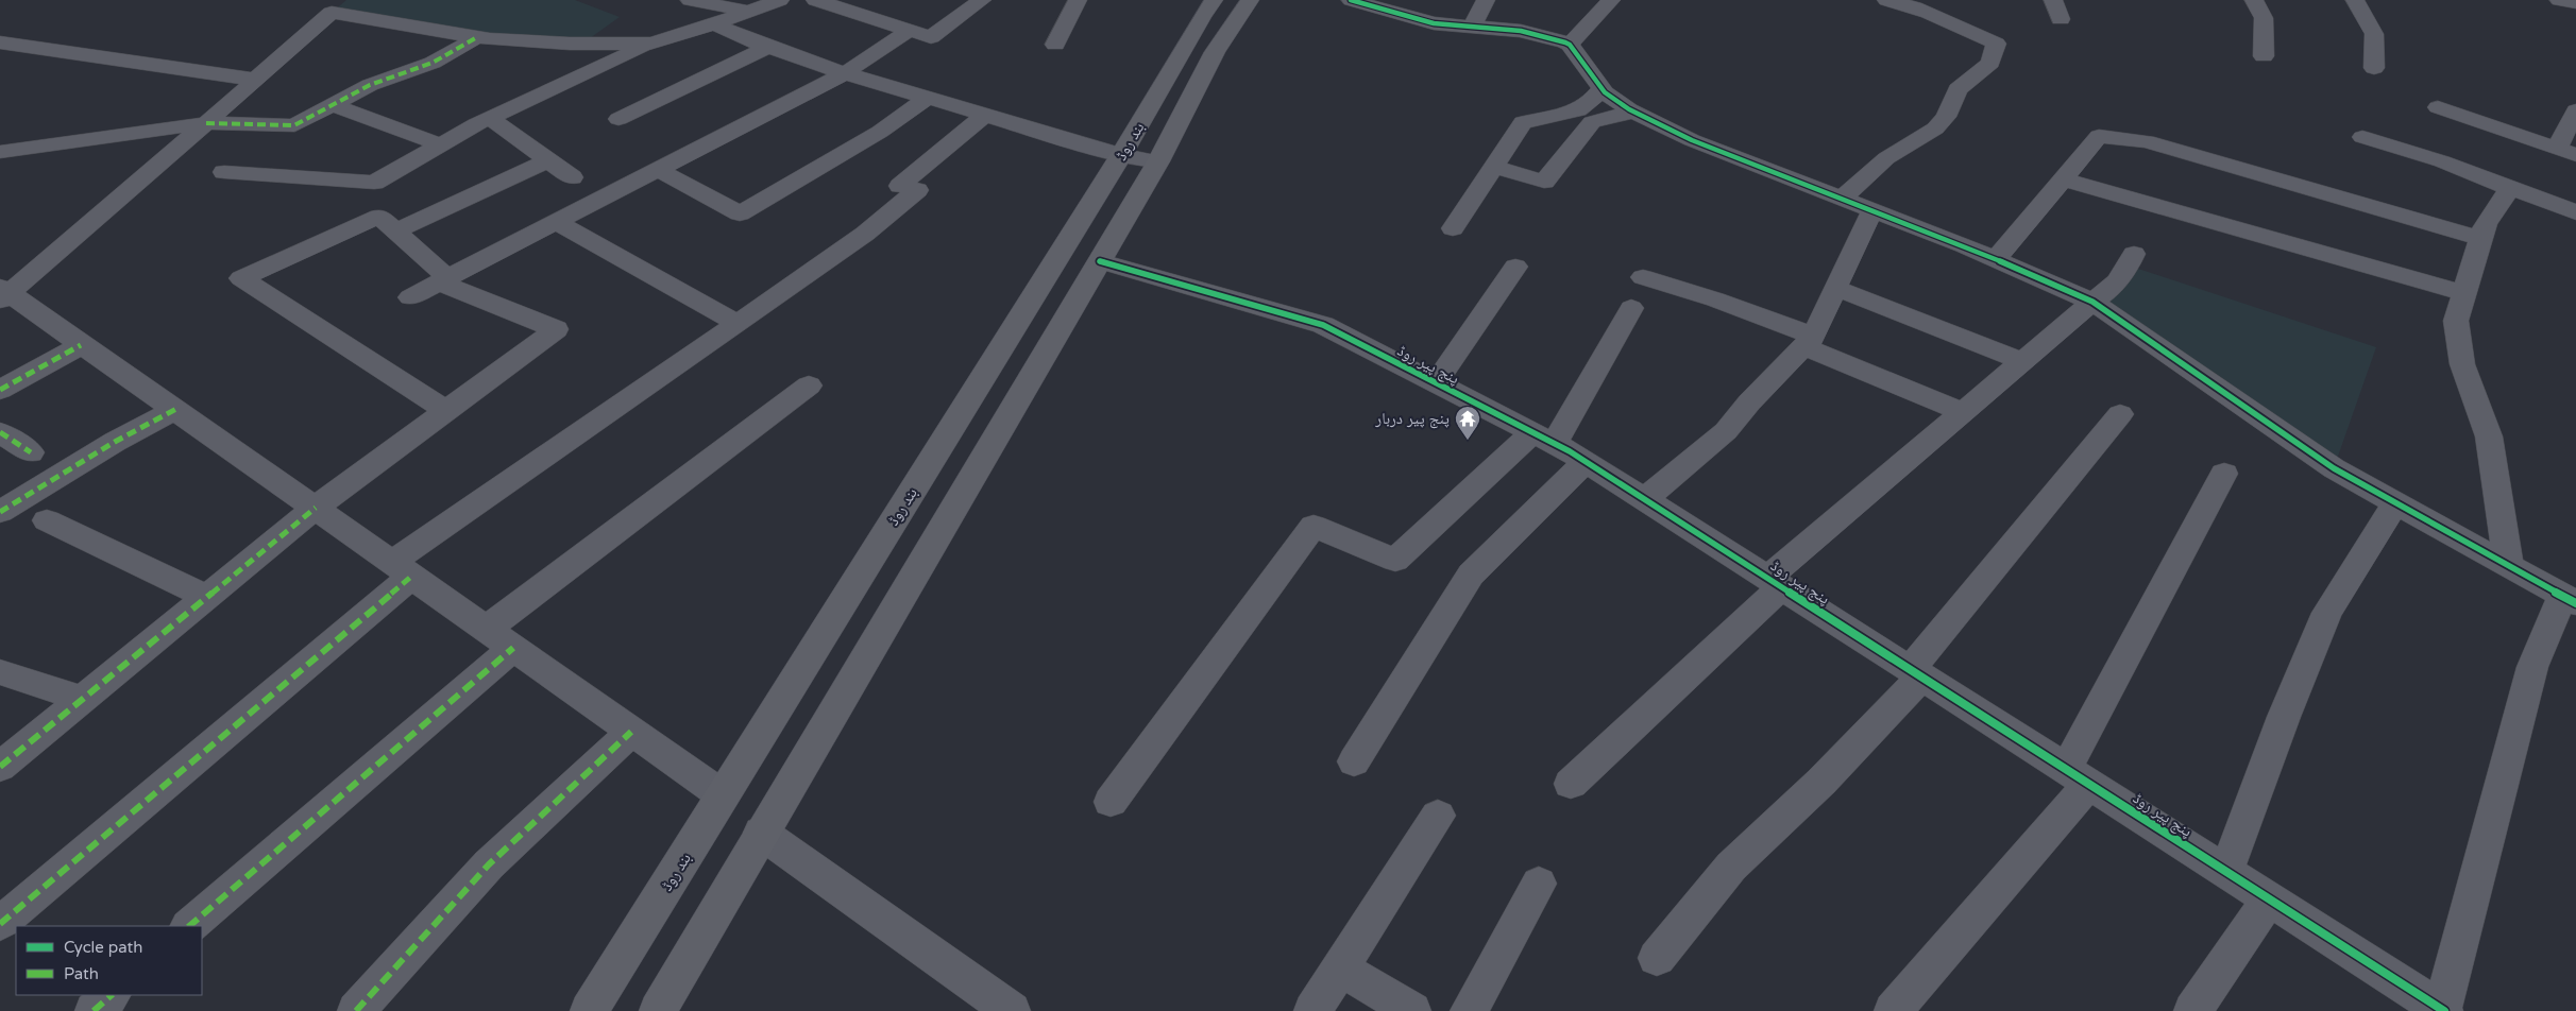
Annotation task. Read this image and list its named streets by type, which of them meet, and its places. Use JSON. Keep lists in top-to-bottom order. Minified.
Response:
{"streets":{"main road":["بند روڈ"],"street":["پنج پیر روڈ"]},"places":{"temple":["پنج پیر دربار"]},"legend":["Cycle path","Path"]}
